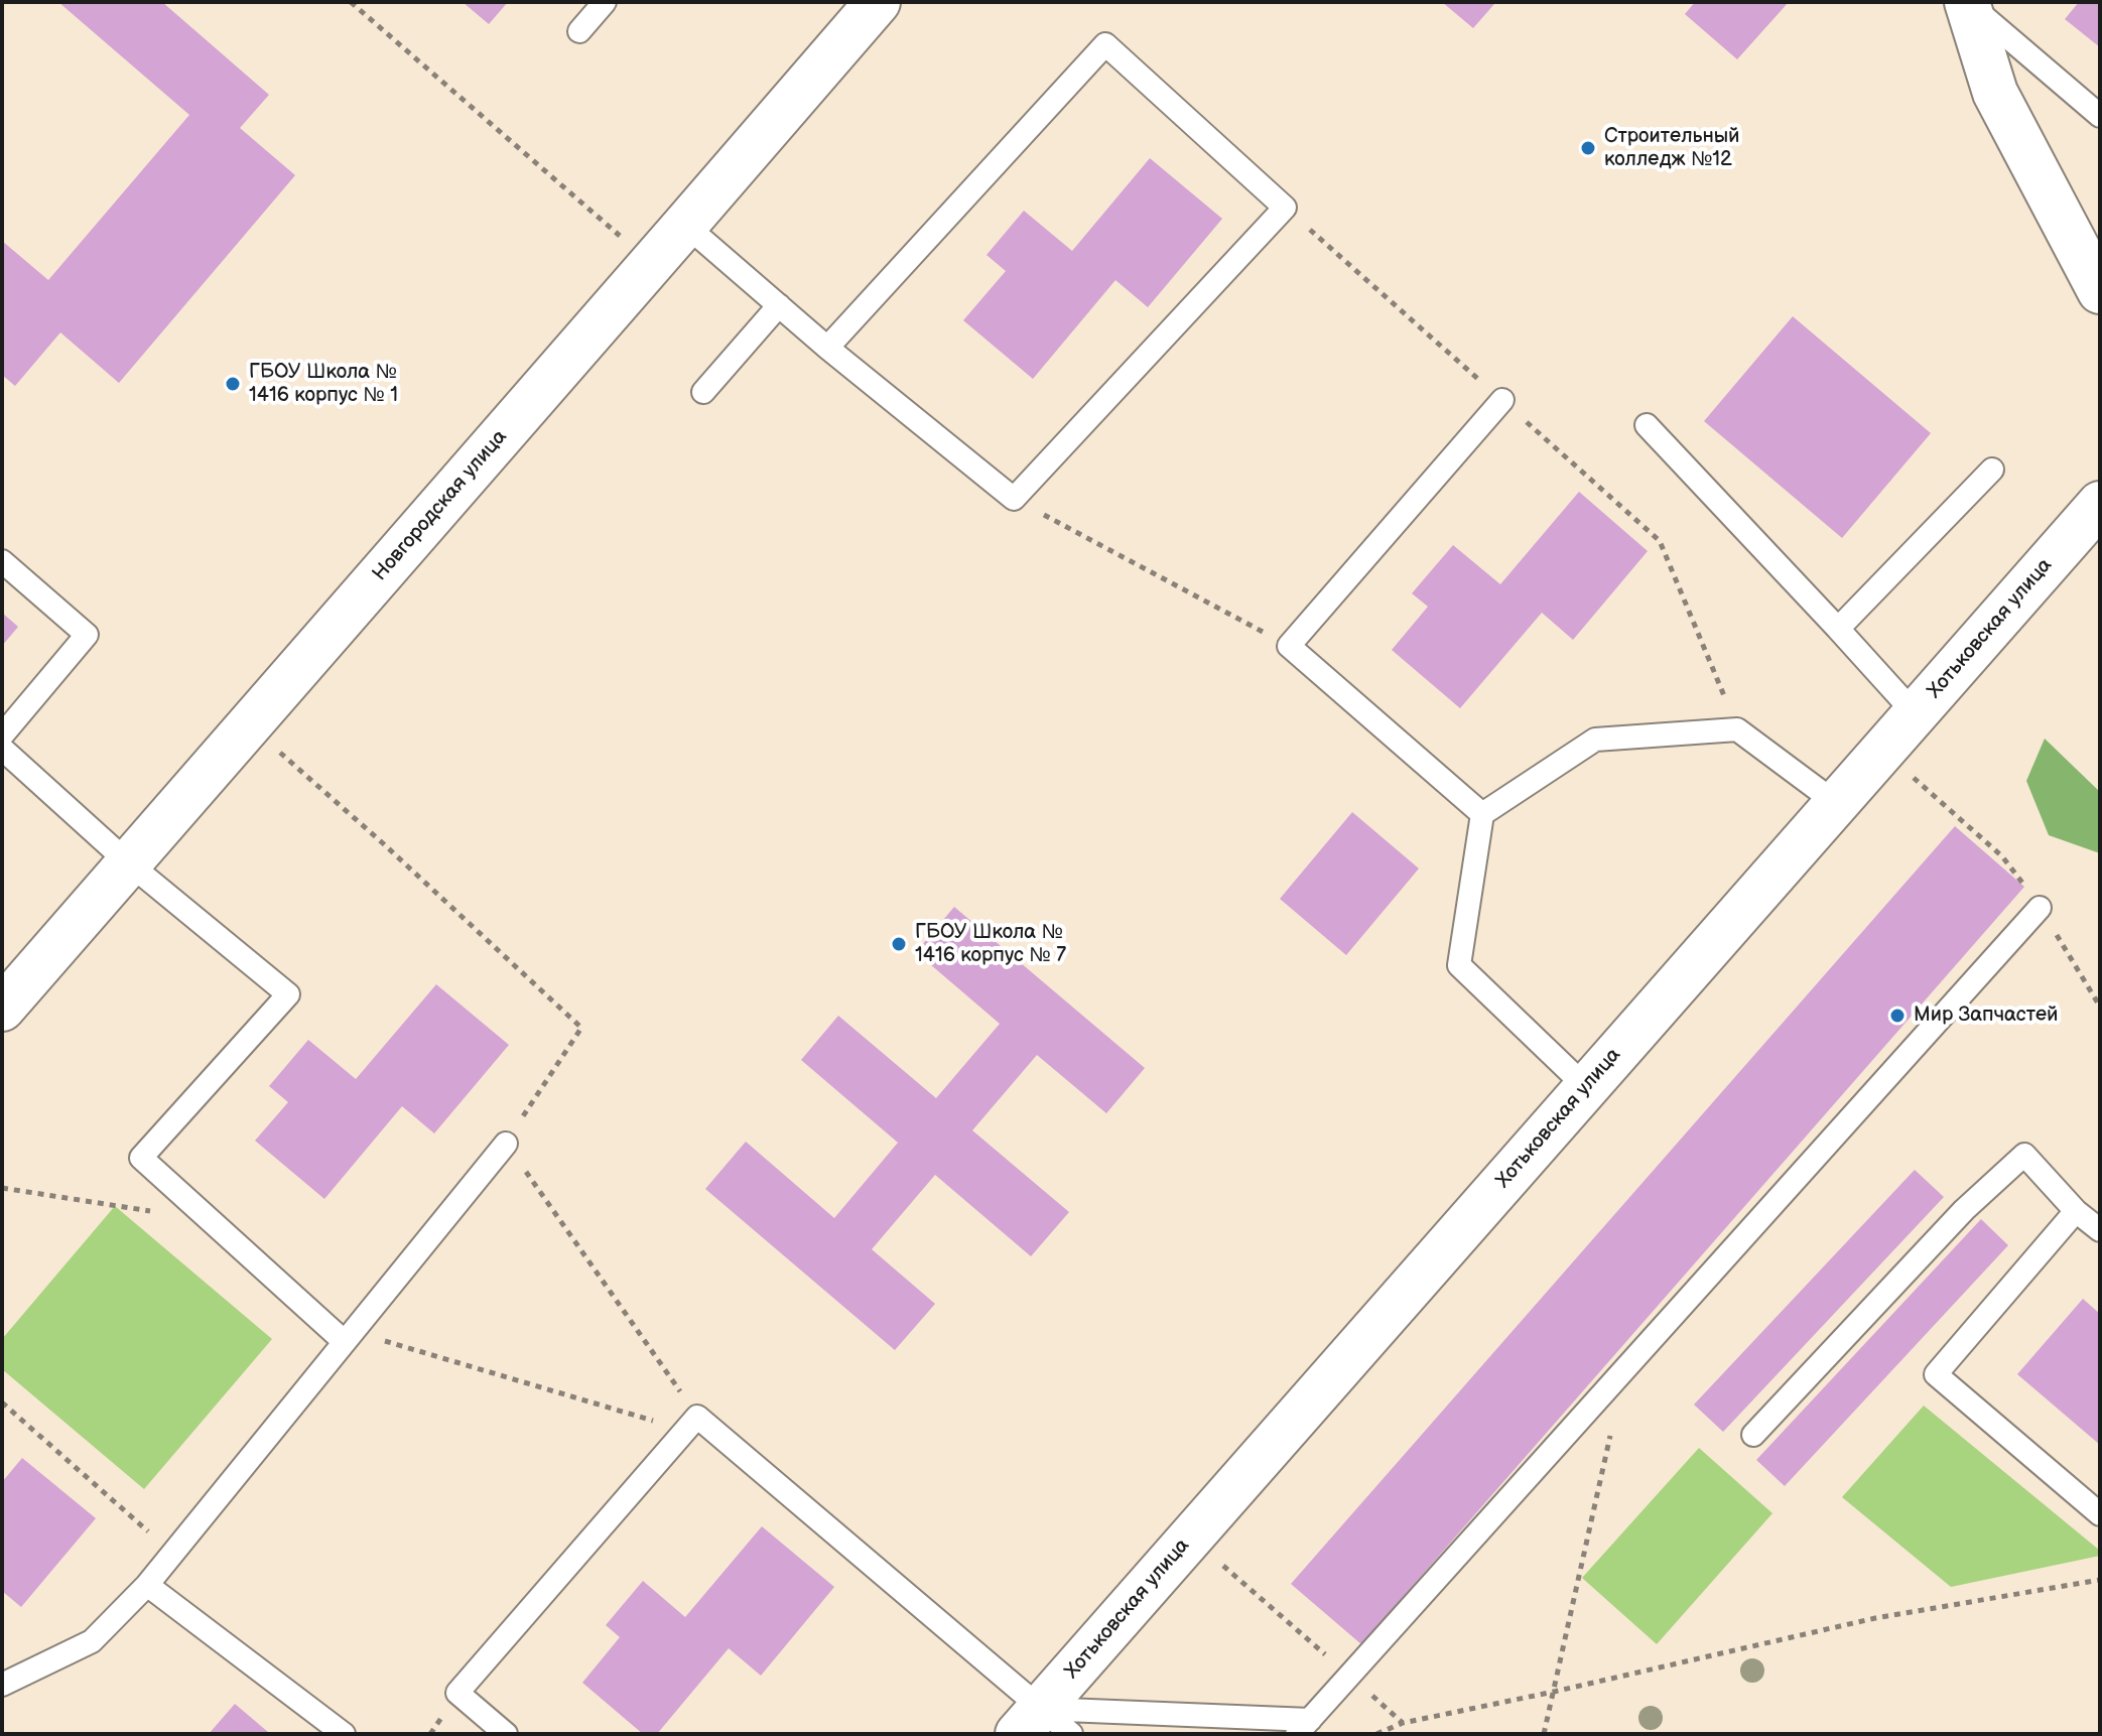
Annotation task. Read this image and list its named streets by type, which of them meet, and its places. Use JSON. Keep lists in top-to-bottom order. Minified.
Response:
{"streets":{"street":["Новгородская улица","Хотьковская улица"]},"places":["Строительный колледж №12","ГБОУ Школа № 1416 корпус № 1","ГБОУ Школа № 1416 корпус № 7","Мир Запчастей"]}
